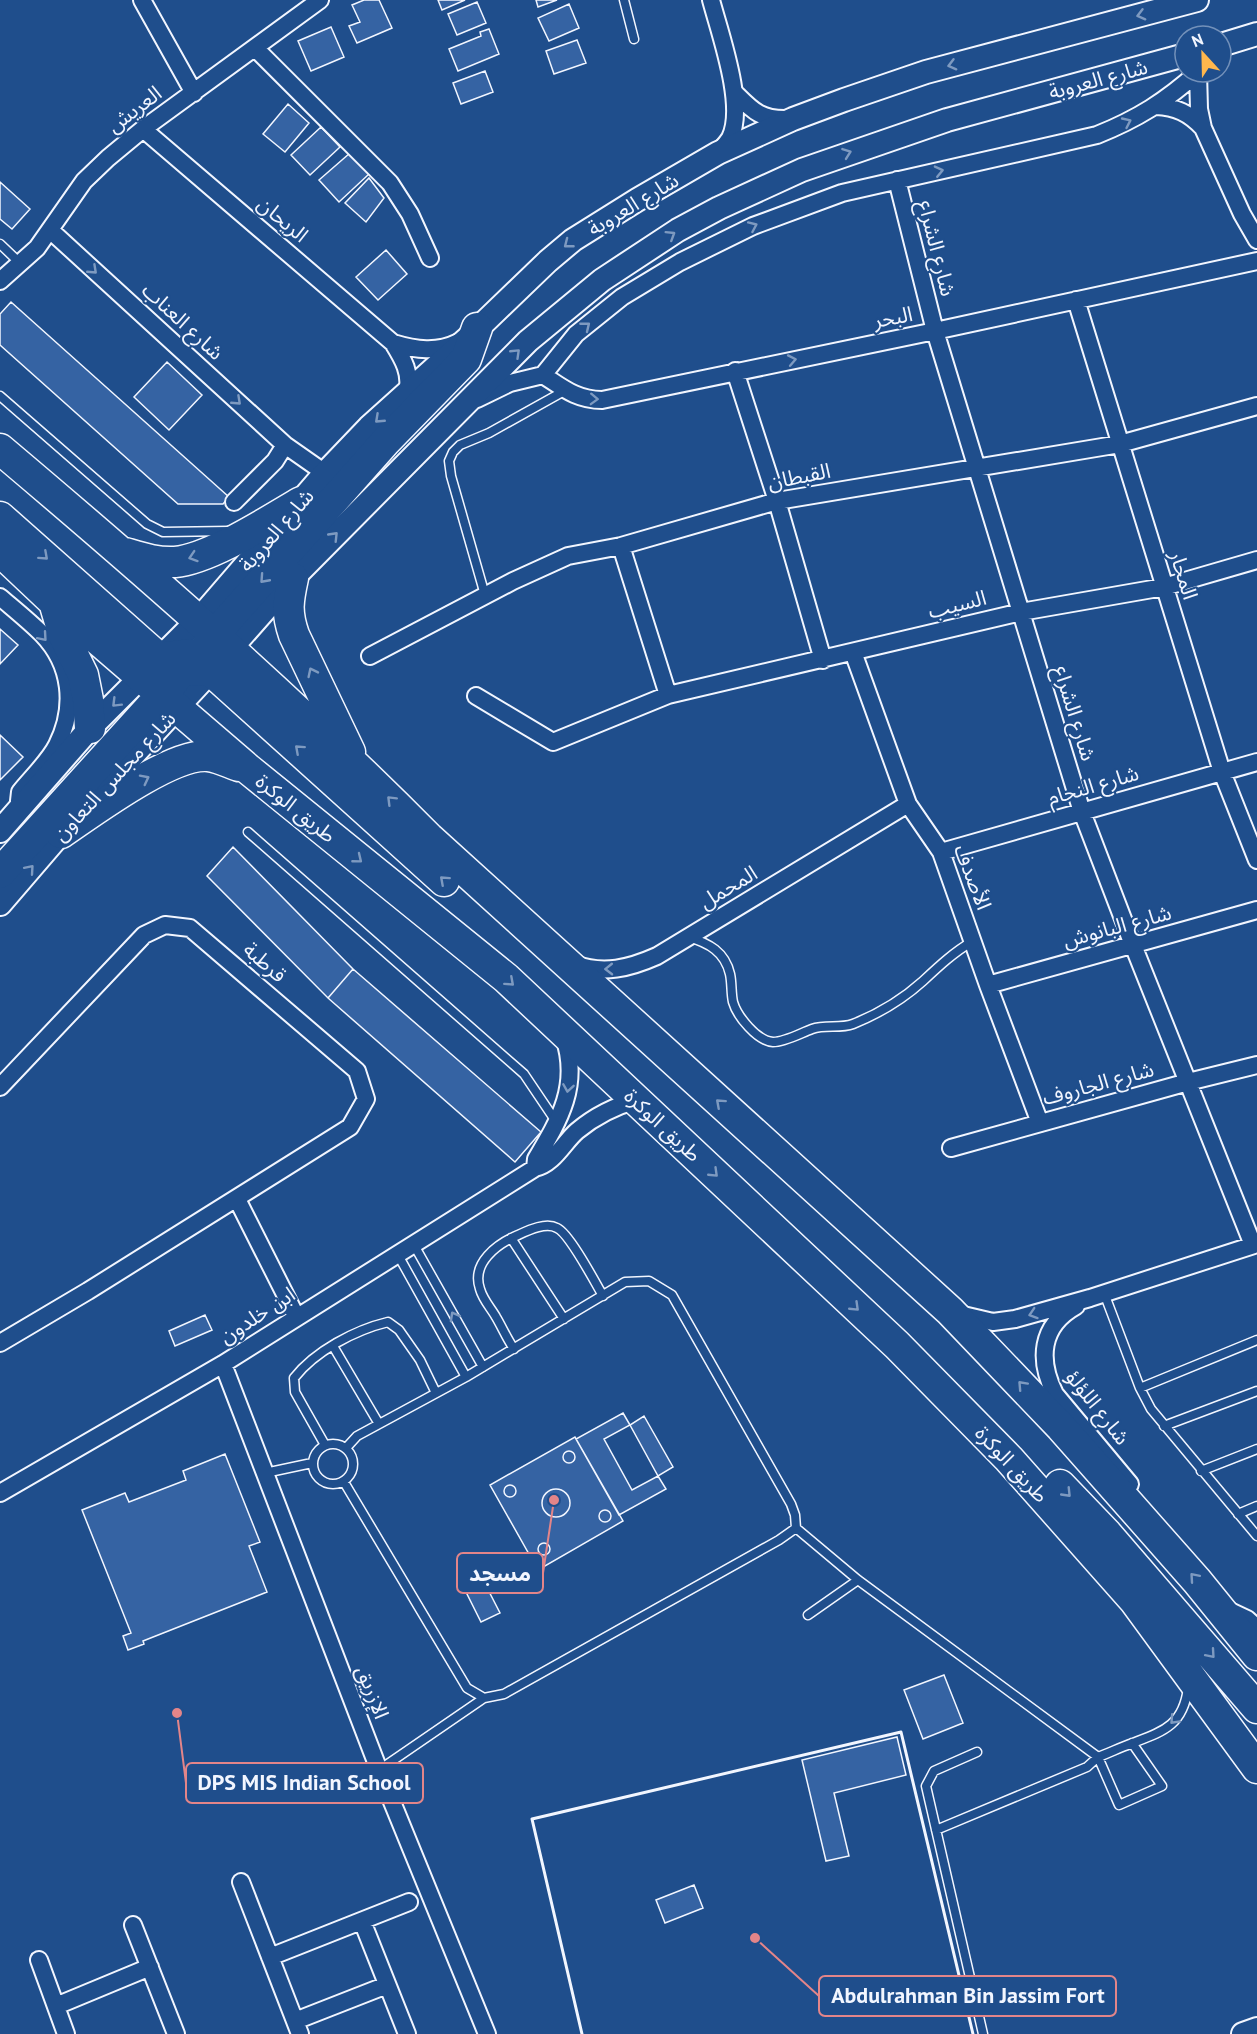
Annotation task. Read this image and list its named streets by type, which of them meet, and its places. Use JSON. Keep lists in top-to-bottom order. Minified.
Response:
{"streets":{"highway":["طريق الوكرة"],"street":["شارع العروبة","العريش","الريحان","شارع الشراع","البحر","شارع العناب","القبطان","المحار","السيب","شارع مجلس التعاون","شارع النحام","الأصدف","المحمل","شارع البانوش","قرطبة","شارع الجاروف","ابن خلدون","شارع اللؤلؤ","الإزريق"]},"crossings":[["شارع العروبة","الريحان"],["شارع العروبة","شارع الشراع"],["شارع العروبة","البحر"],["شارع العروبة","شارع العناب"],["شارع العروبة","شارع مجلس التعاون"],["شارع العروبة","طريق الوكرة"],["العريش","الريحان"],["العريش","شارع العناب"],["شارع الشراع","البحر"],["شارع الشراع","القبطان"],["شارع الشراع","السيب"],["شارع الشراع","شارع النحام"],["شارع الشراع","شارع البانوش"],["شارع الشراع","شارع الجاروف"],["شارع الشراع","شارع اللؤلؤ"],["البحر","المحار"],["القبطان","المحار"],["المحار","السيب"],["المحار","شارع النحام"],["السيب","الأصدف"],["شارع مجلس التعاون","طريق الوكرة"],["شارع النحام","الأصدف"],["طريق الوكرة","المحمل"],["طريق الوكرة","ابن خلدون"],["طريق الوكرة","شارع اللؤلؤ"],["الأصدف","المحمل"],["الأصدف","شارع البانوش"],["الأصدف","شارع الجاروف"],["ابن خلدون","الإزريق"]],"one_way":["البحر","شارع العناب"],"places":["مسجد","DPS MIS Indian School","Abdulrahman Bin Jassim Fort"],"north":"top"}
